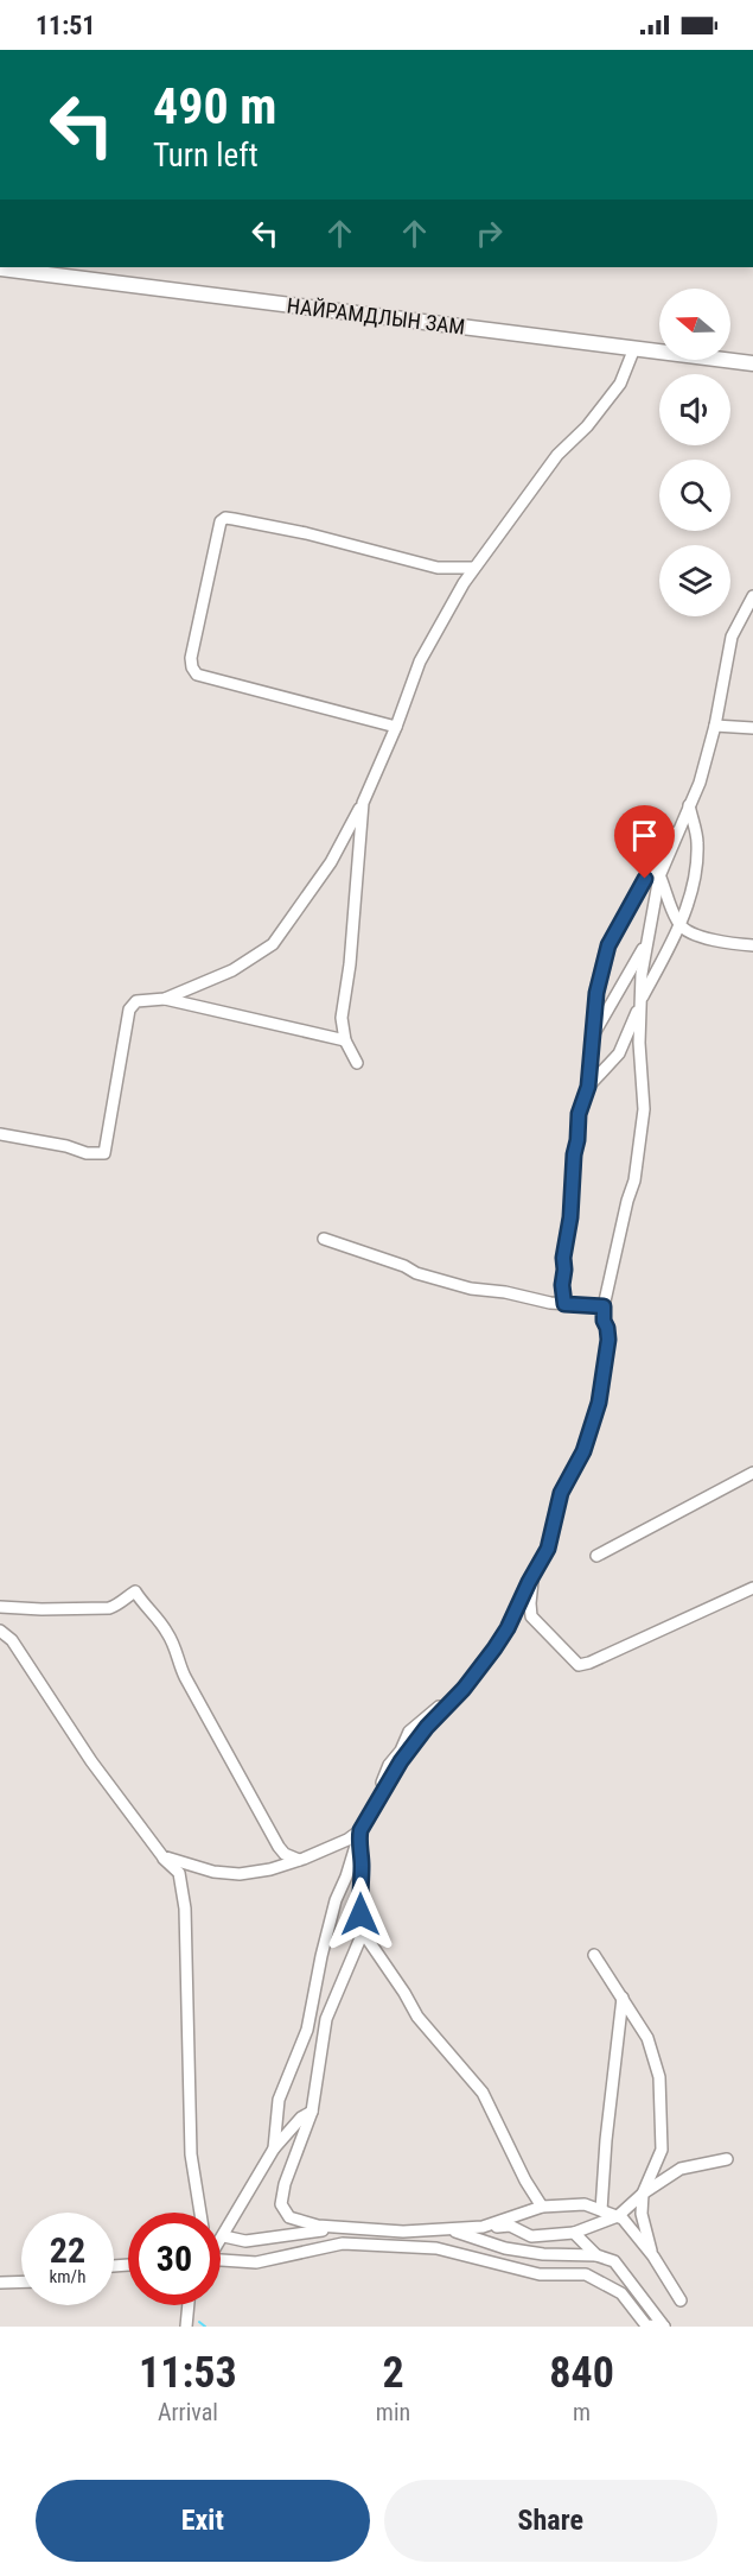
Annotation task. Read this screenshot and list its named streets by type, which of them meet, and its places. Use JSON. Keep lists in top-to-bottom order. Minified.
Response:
{"streets":{"main road":["НАЙРАМДЛЫН ЗАМ"]},"north":"left","page":{"status":"11:51","turn":["490 m","Turn left"],"speed":"22 km/h","limit":"30","eta":["11:53","Arrival","2","min","840","m"],"buttons":["Exit","Share"]}}
